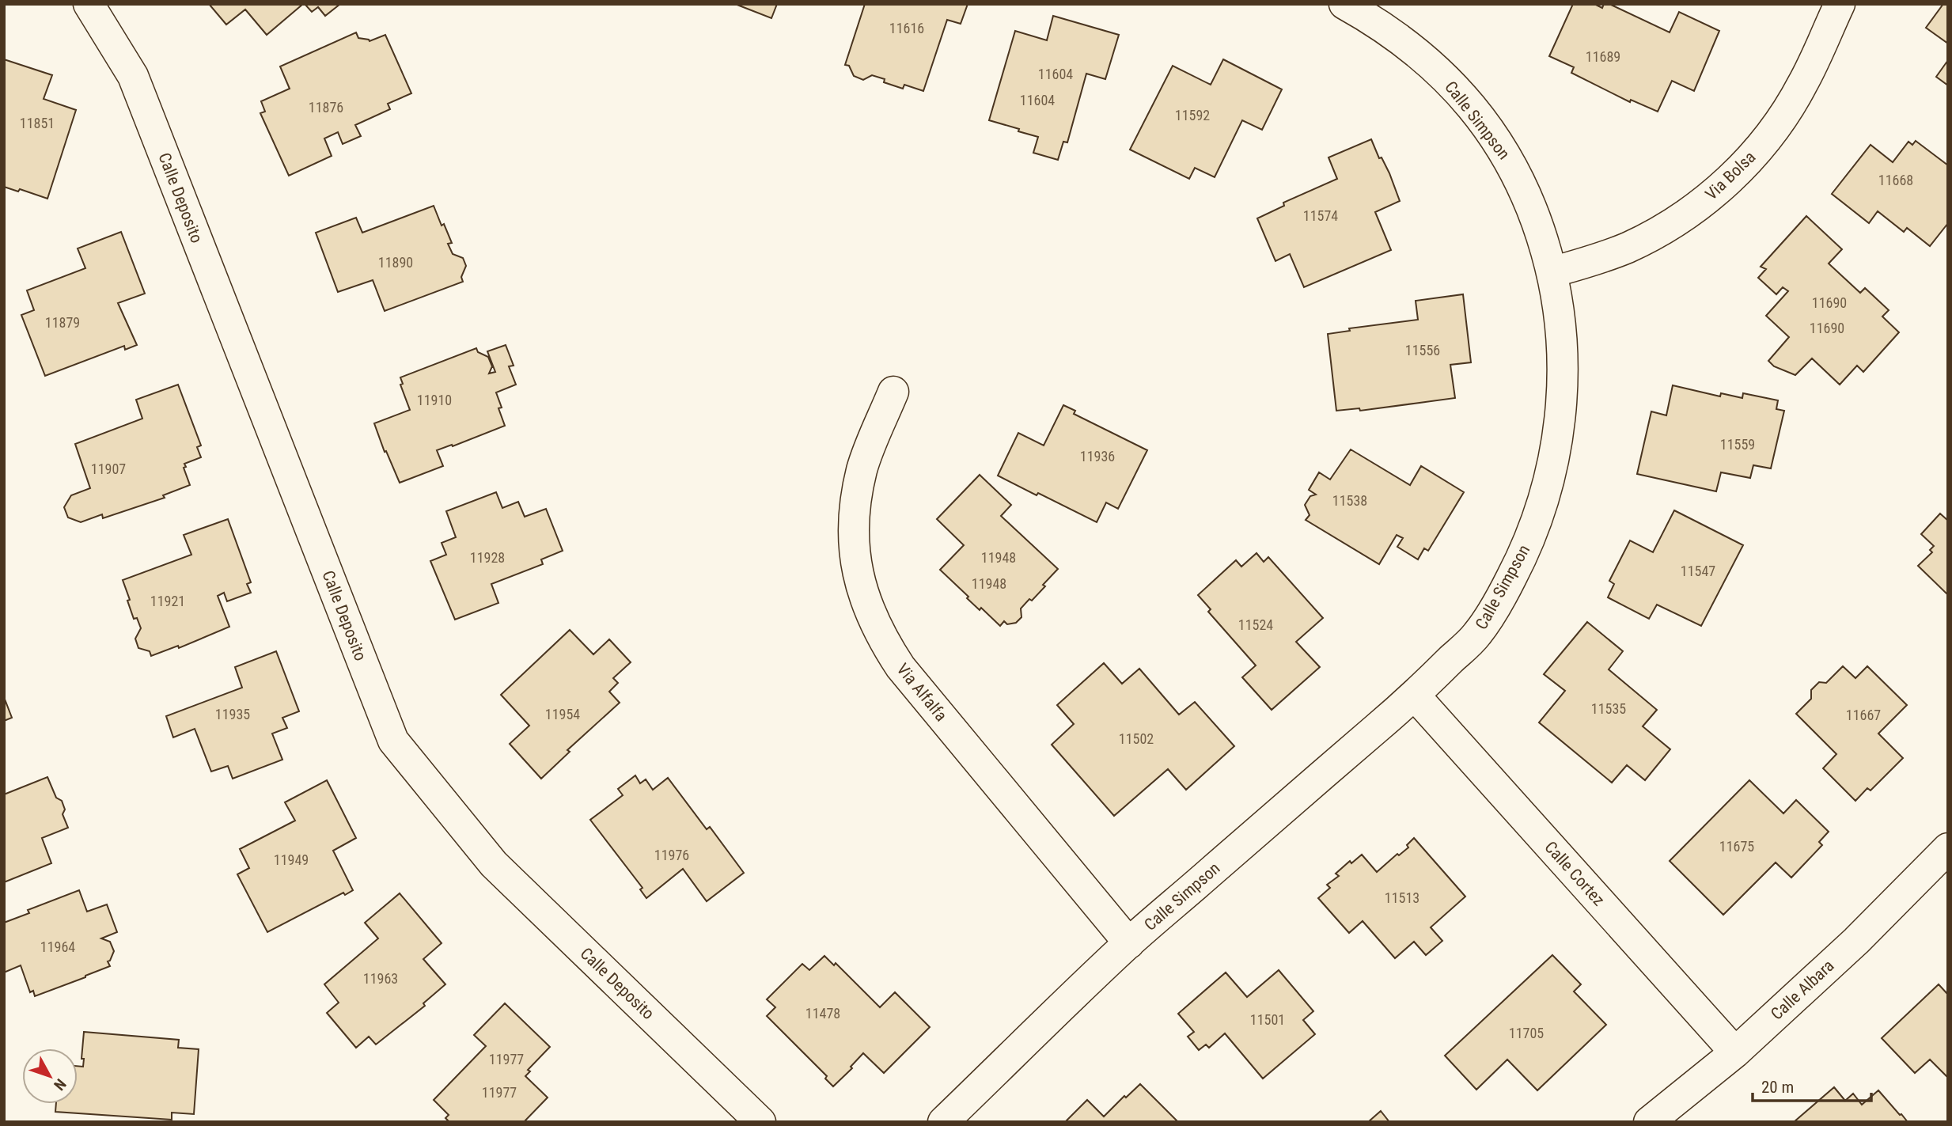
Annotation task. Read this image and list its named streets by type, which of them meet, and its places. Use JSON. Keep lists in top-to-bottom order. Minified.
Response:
{"streets":{"street":["Calle Simpson","Via Bolsa","Calle Deposito","Via Alfalfa","Calle Cortez","Calle Albara"]},"crossings":[["Calle Simpson","Via Bolsa"],["Calle Simpson","Via Alfalfa"],["Calle Simpson","Calle Cortez"],["Calle Cortez","Calle Albara"]],"house_numbers":["11616","11689","11604","11604","11876","11592","11851","11668","11574","11890","11690","11879","11690","11556","11910","11559","11936","11907","11538","11928","11948","11547","11948","11921","11524","11535","11935","11954","11667","11502","11675","11976","11949","11513","11964","11963","11478","11501","11705","11977","11977"],"scale_bar":"20 m","north":"bottom right"}
